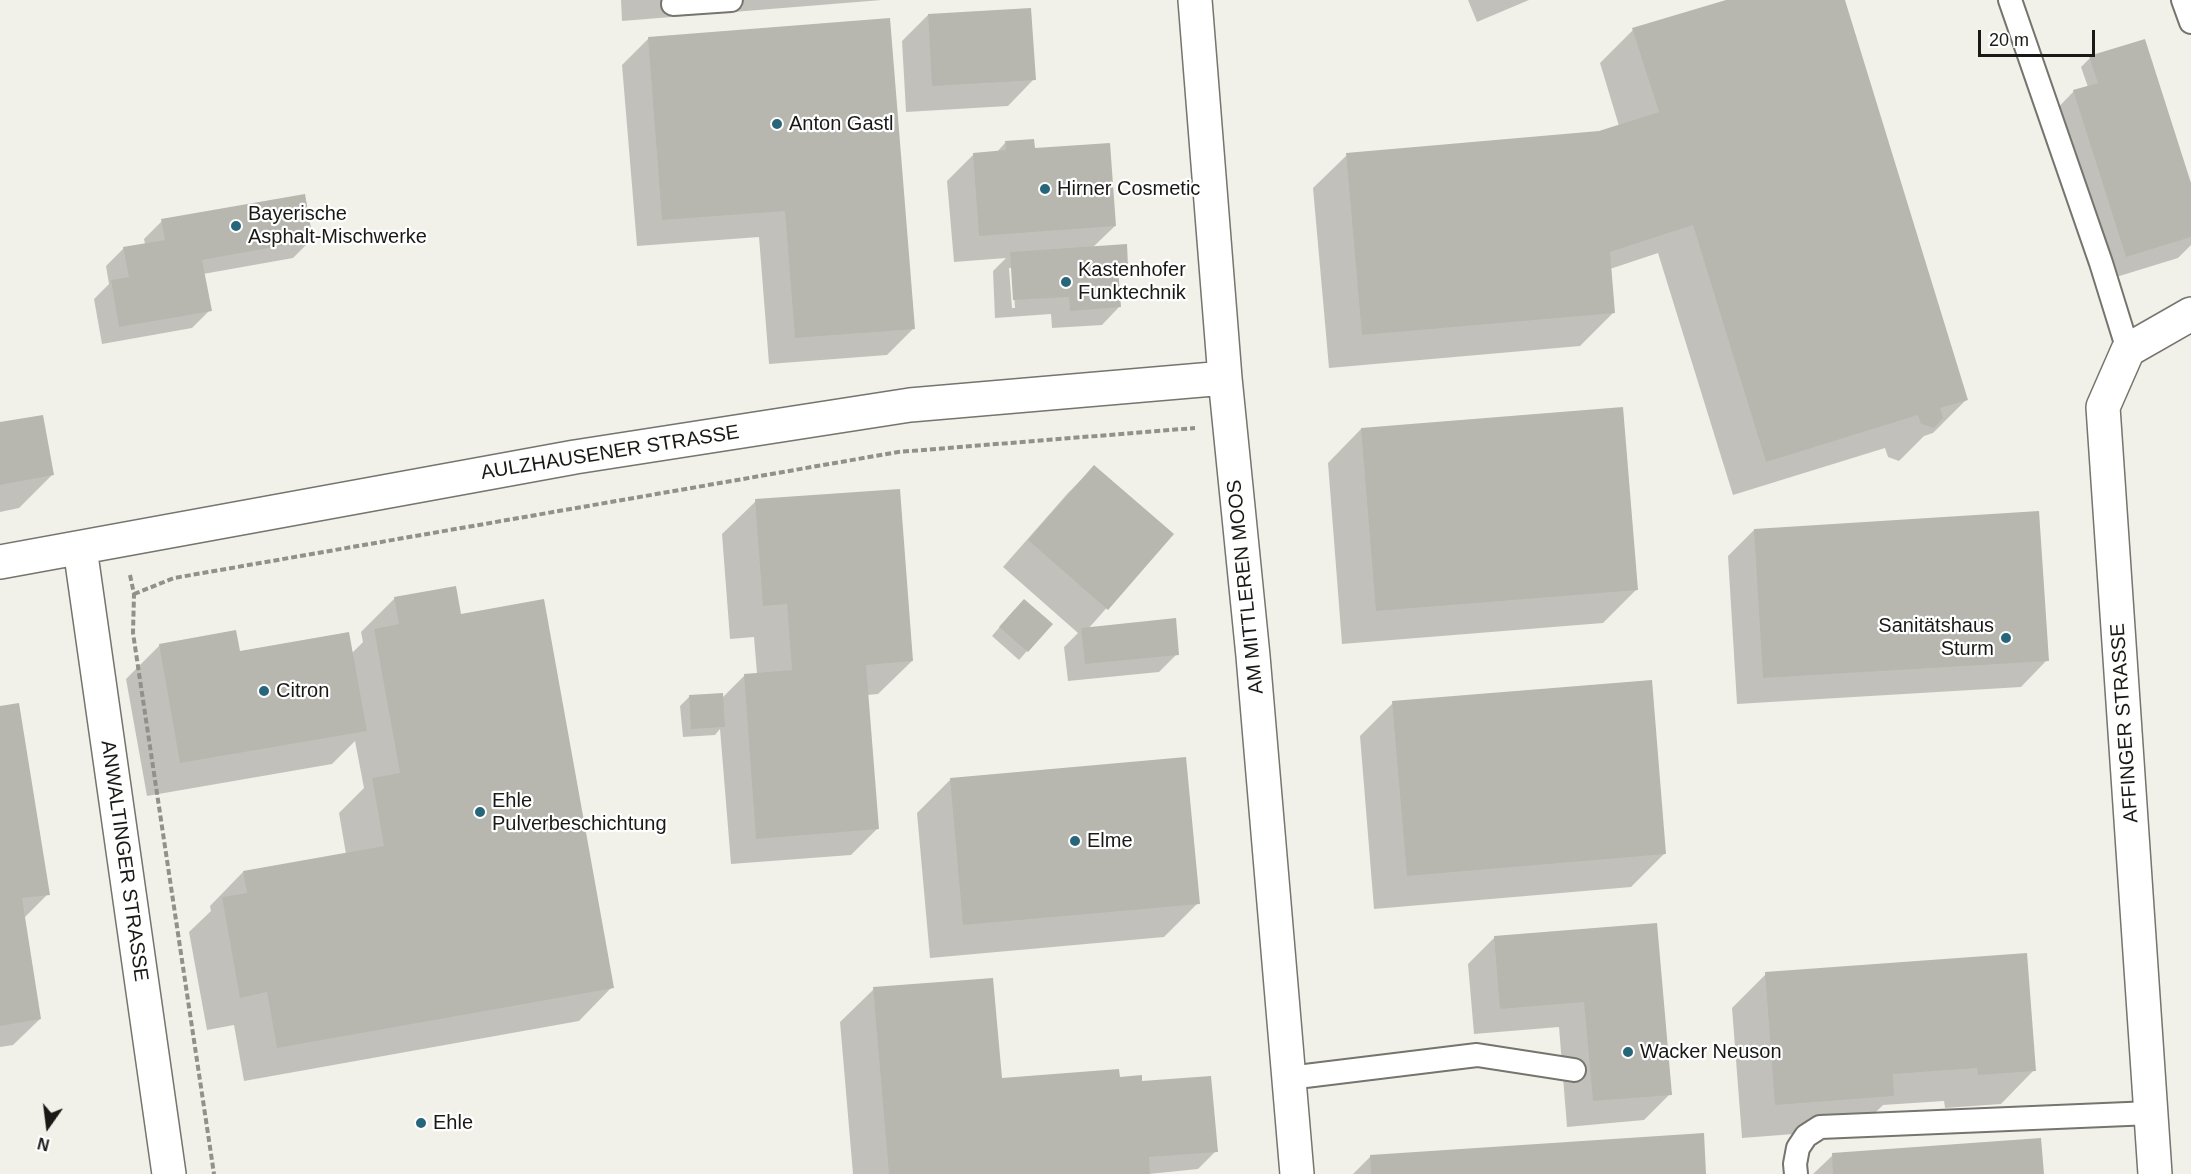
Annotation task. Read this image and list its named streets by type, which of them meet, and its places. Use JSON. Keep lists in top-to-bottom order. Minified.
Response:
{"streets":{"street":["AULZHAUSENER STRASSE","AM MITTLEREN MOOS","AFFINGER STRASSE","ANWALTINGER STRASSE"]},"crossings":[["AULZHAUSENER STRASSE","AM MITTLEREN MOOS"],["AULZHAUSENER STRASSE","ANWALTINGER STRASSE"]],"places":["Anton Gastl","Hirner Cosmetic","Bayerische Asphalt-Mischwerke","Kastenhofer Funktechnik","Sanitätshaus Sturm","Citron","Ehle Pulverbeschichtung","Elme","Wacker Neuson","Ehle"],"scale_bar":"20 m","north":"bottom"}
